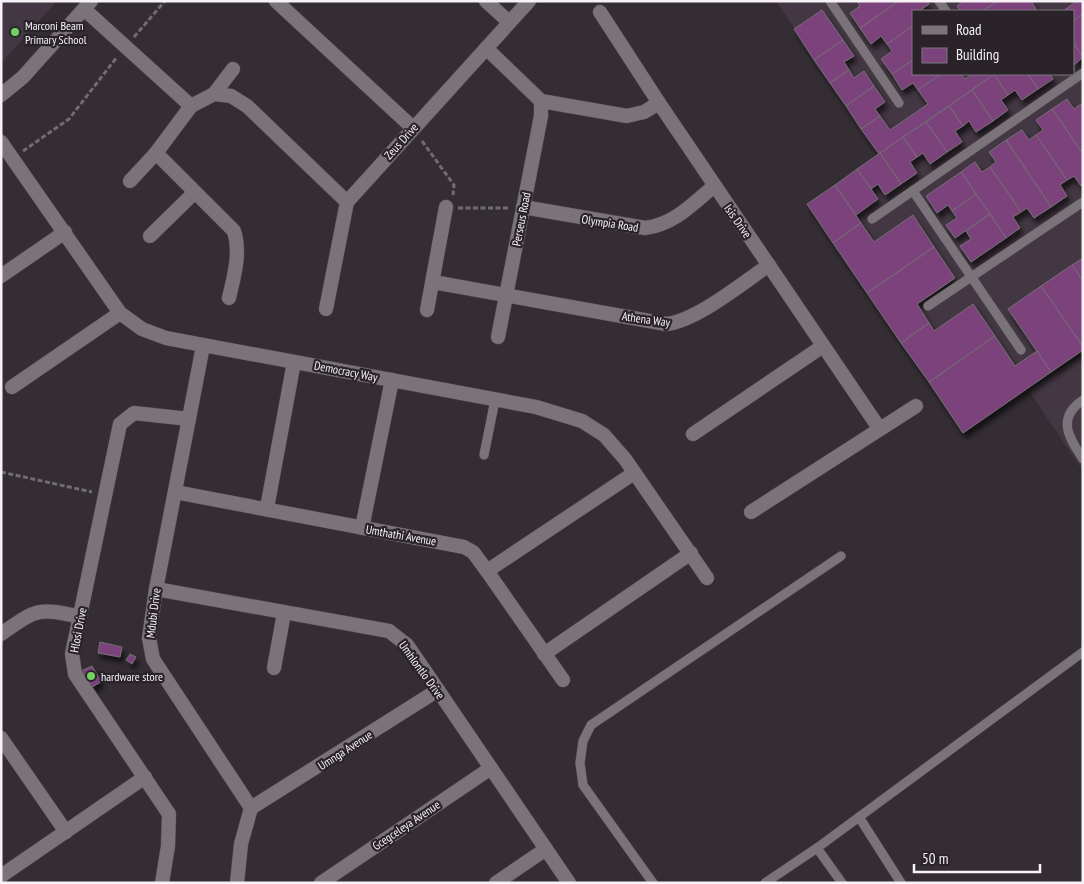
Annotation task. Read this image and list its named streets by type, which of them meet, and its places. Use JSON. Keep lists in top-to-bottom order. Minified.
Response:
{"streets":{"street":["Zeus Drive","Perseus Road","Isis Drive","Olympia Road","Athena Way","Democracy Way","Umthathi Avenue","Mdubi Drive","Hlosi Drive","Umhlontlo Drive","Umnga Avenue","Gcegceleya Avenue"]},"crossings":[["Perseus Road","Olympia Road"],["Perseus Road","Athena Way"],["Isis Drive","Olympia Road"],["Isis Drive","Athena Way"],["Democracy Way","Mdubi Drive"],["Umthathi Avenue","Mdubi Drive"],["Mdubi Drive","Hlosi Drive"],["Mdubi Drive","Umhlontlo Drive"],["Mdubi Drive","Umnga Avenue"],["Umhlontlo Drive","Umnga Avenue"],["Umhlontlo Drive","Gcegceleya Avenue"]],"places":["Marconi Beam Primary School","hardware store"],"legend":["Road","Building"],"scale_bar":"50 m"}
